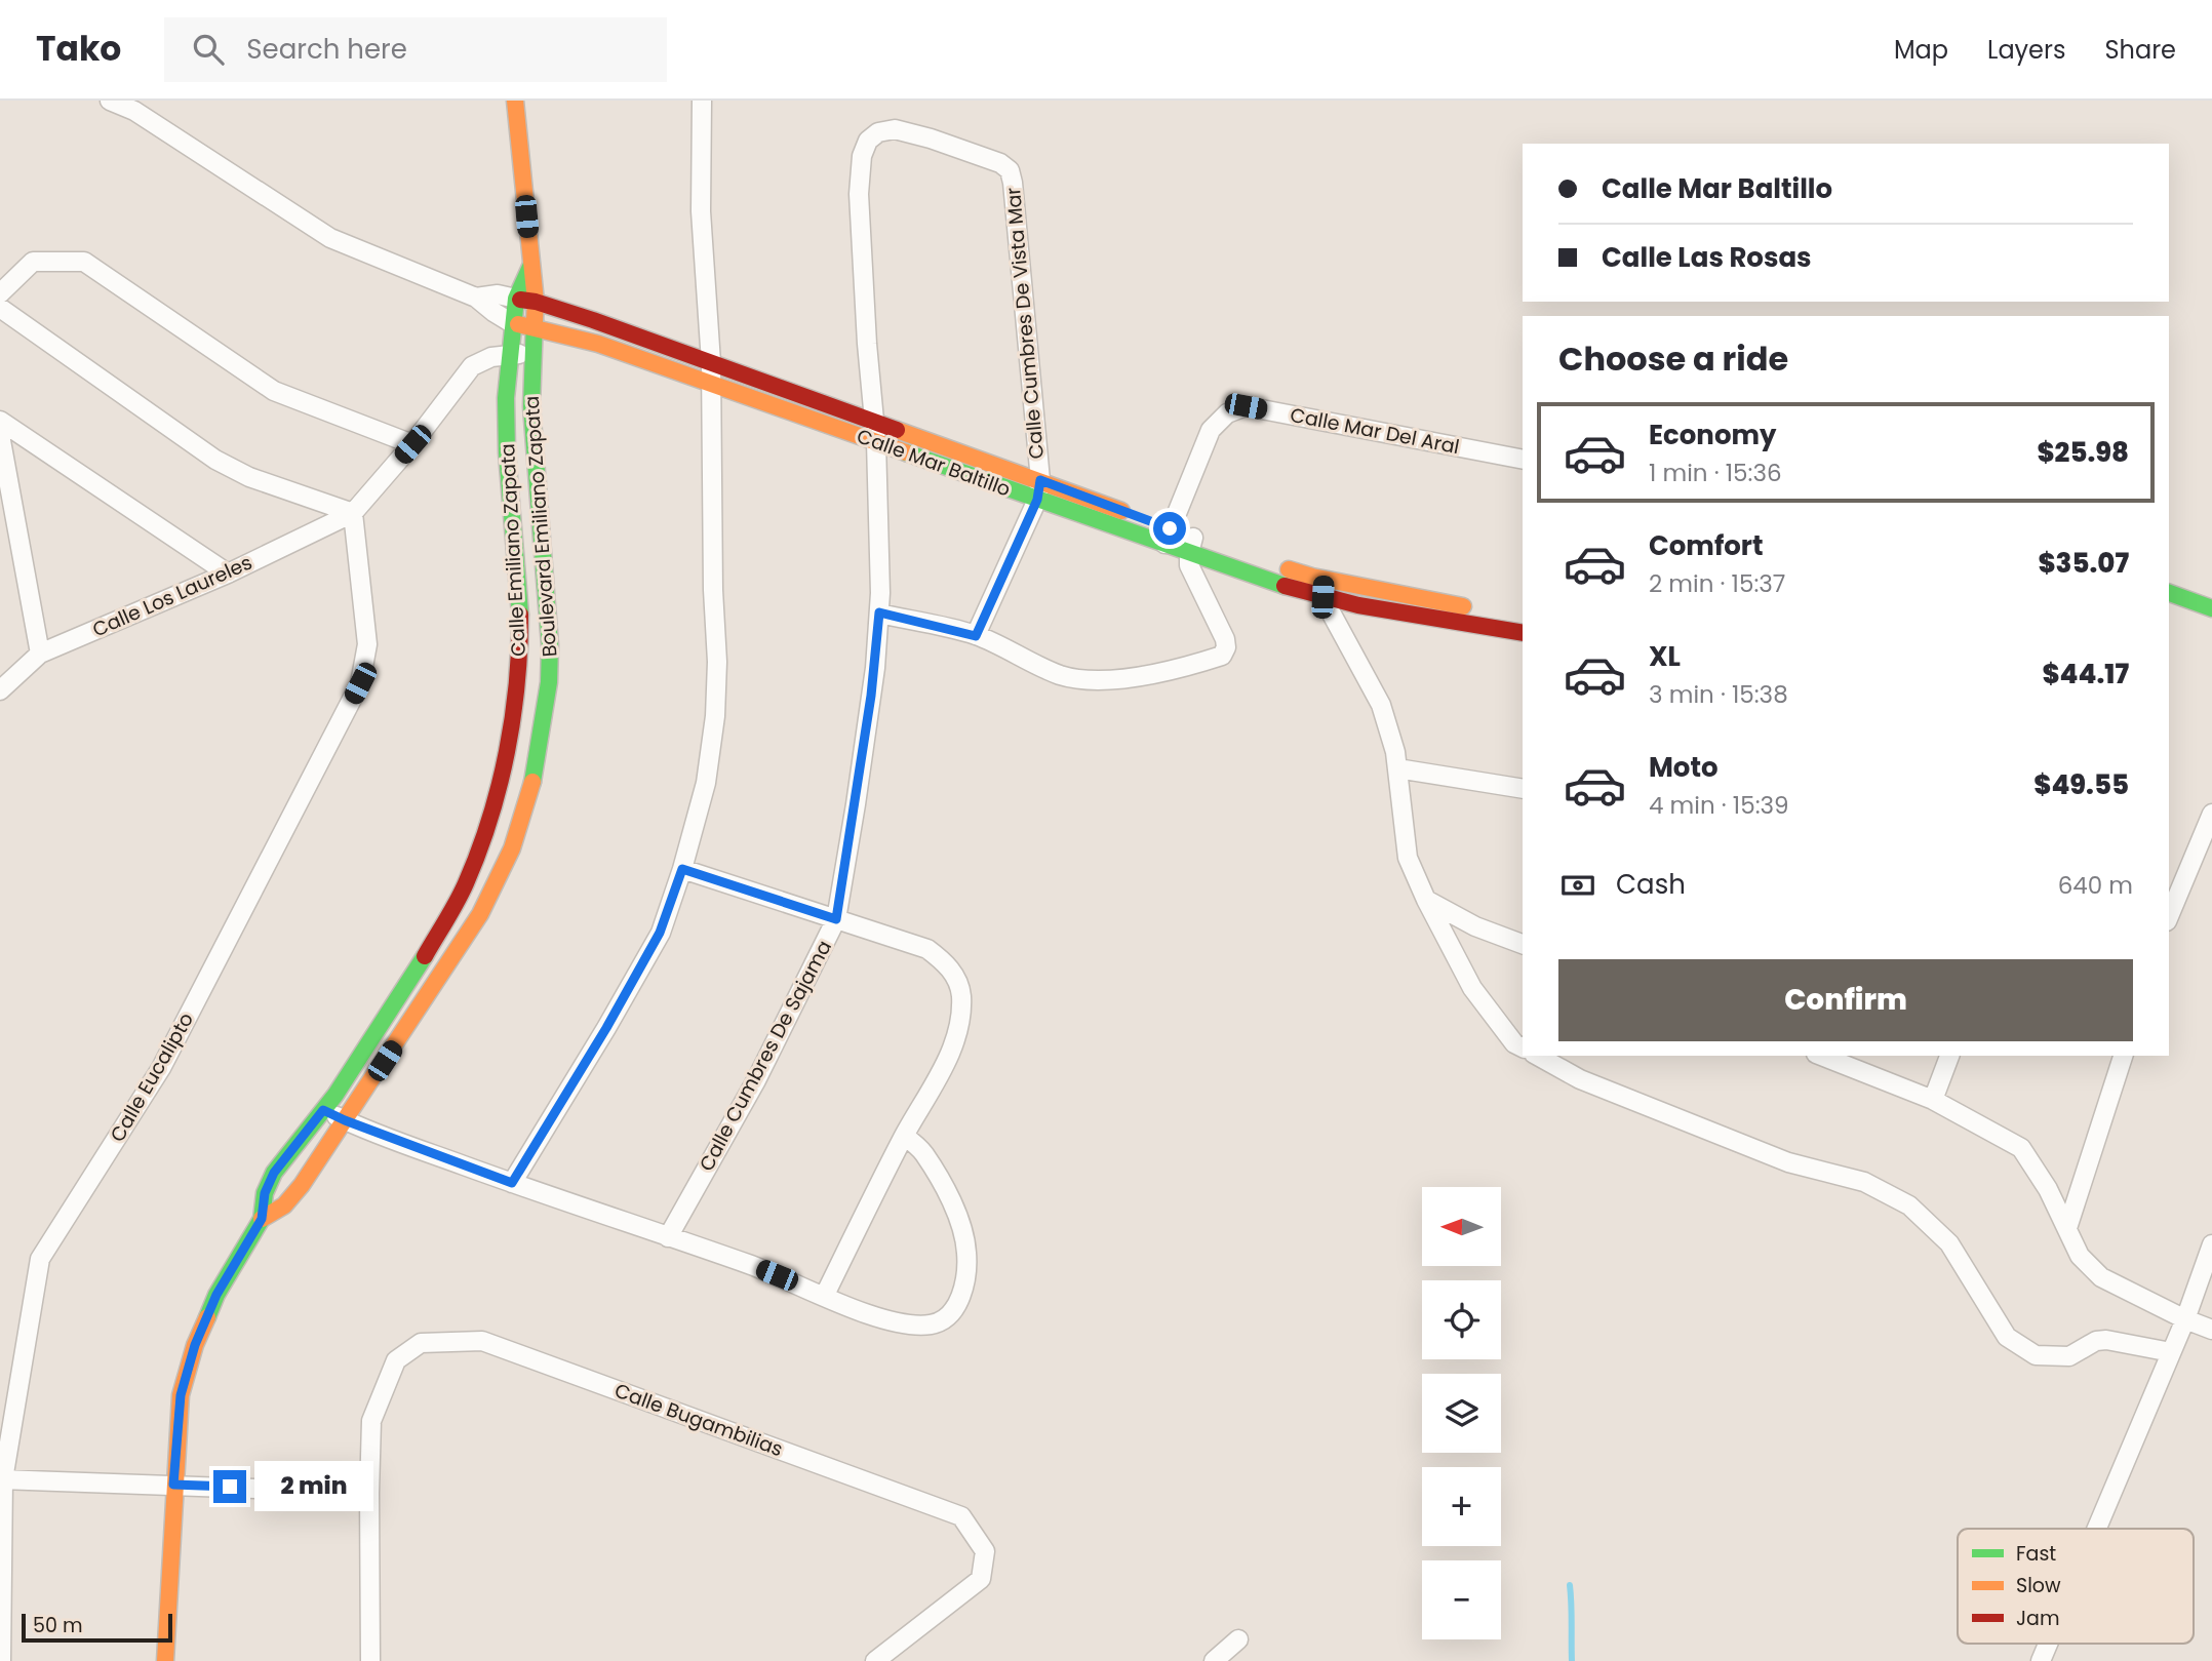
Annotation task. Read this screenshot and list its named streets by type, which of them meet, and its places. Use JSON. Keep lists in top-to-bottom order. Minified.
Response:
{"streets":{"main road":["Calle Mar Baltillo","Boulevard Emiliano Zapata","Calle Emiliano Zapata"],"street":["Calle Cumbres De Vista Mar","Calle Mar Del Aral","Calle Los Laureles","Calle Cumbres De Sajama","Calle Eucalipto","Calle Bugambilias"]},"crossings":[["Calle Cumbres De Vista Mar","Calle Mar Baltillo"],["Calle Cumbres De Vista Mar","Calle Cumbres De Sajama"],["Calle Mar Del Aral","Calle Mar Baltillo"],["Calle Mar Baltillo","Boulevard Emiliano Zapata"],["Calle Mar Baltillo","Calle Emiliano Zapata"],["Calle Mar Baltillo","Calle Cumbres De Sajama"],["Boulevard Emiliano Zapata","Calle Emiliano Zapata"],["Calle Los Laureles","Calle Eucalipto"]],"legend":["Fast","Slow","Jam"],"scale_bar":"50 m","north":"left","page":{"header":"Tako","search":"Search here","nav":["Map","Layers","Share"],"banner":["Calle Mar Baltillo","Calle Las Rosas"],"heading":"Choose a ride","list":[{"name":"Economy","note":"1 min · 15:36","value":"$25.98"},{"name":"Comfort","note":"2 min · 15:37","value":"$35.07"},{"name":"XL","note":"3 min · 15:38","value":"$44.17"},{"name":"Moto","note":"4 min · 15:39","value":"$49.55"}],"pay":["Cash","640 m"],"buttons":"Confirm","map_buttons":["+","−"],"bubble":"2 min","scale":"50 m"}}
